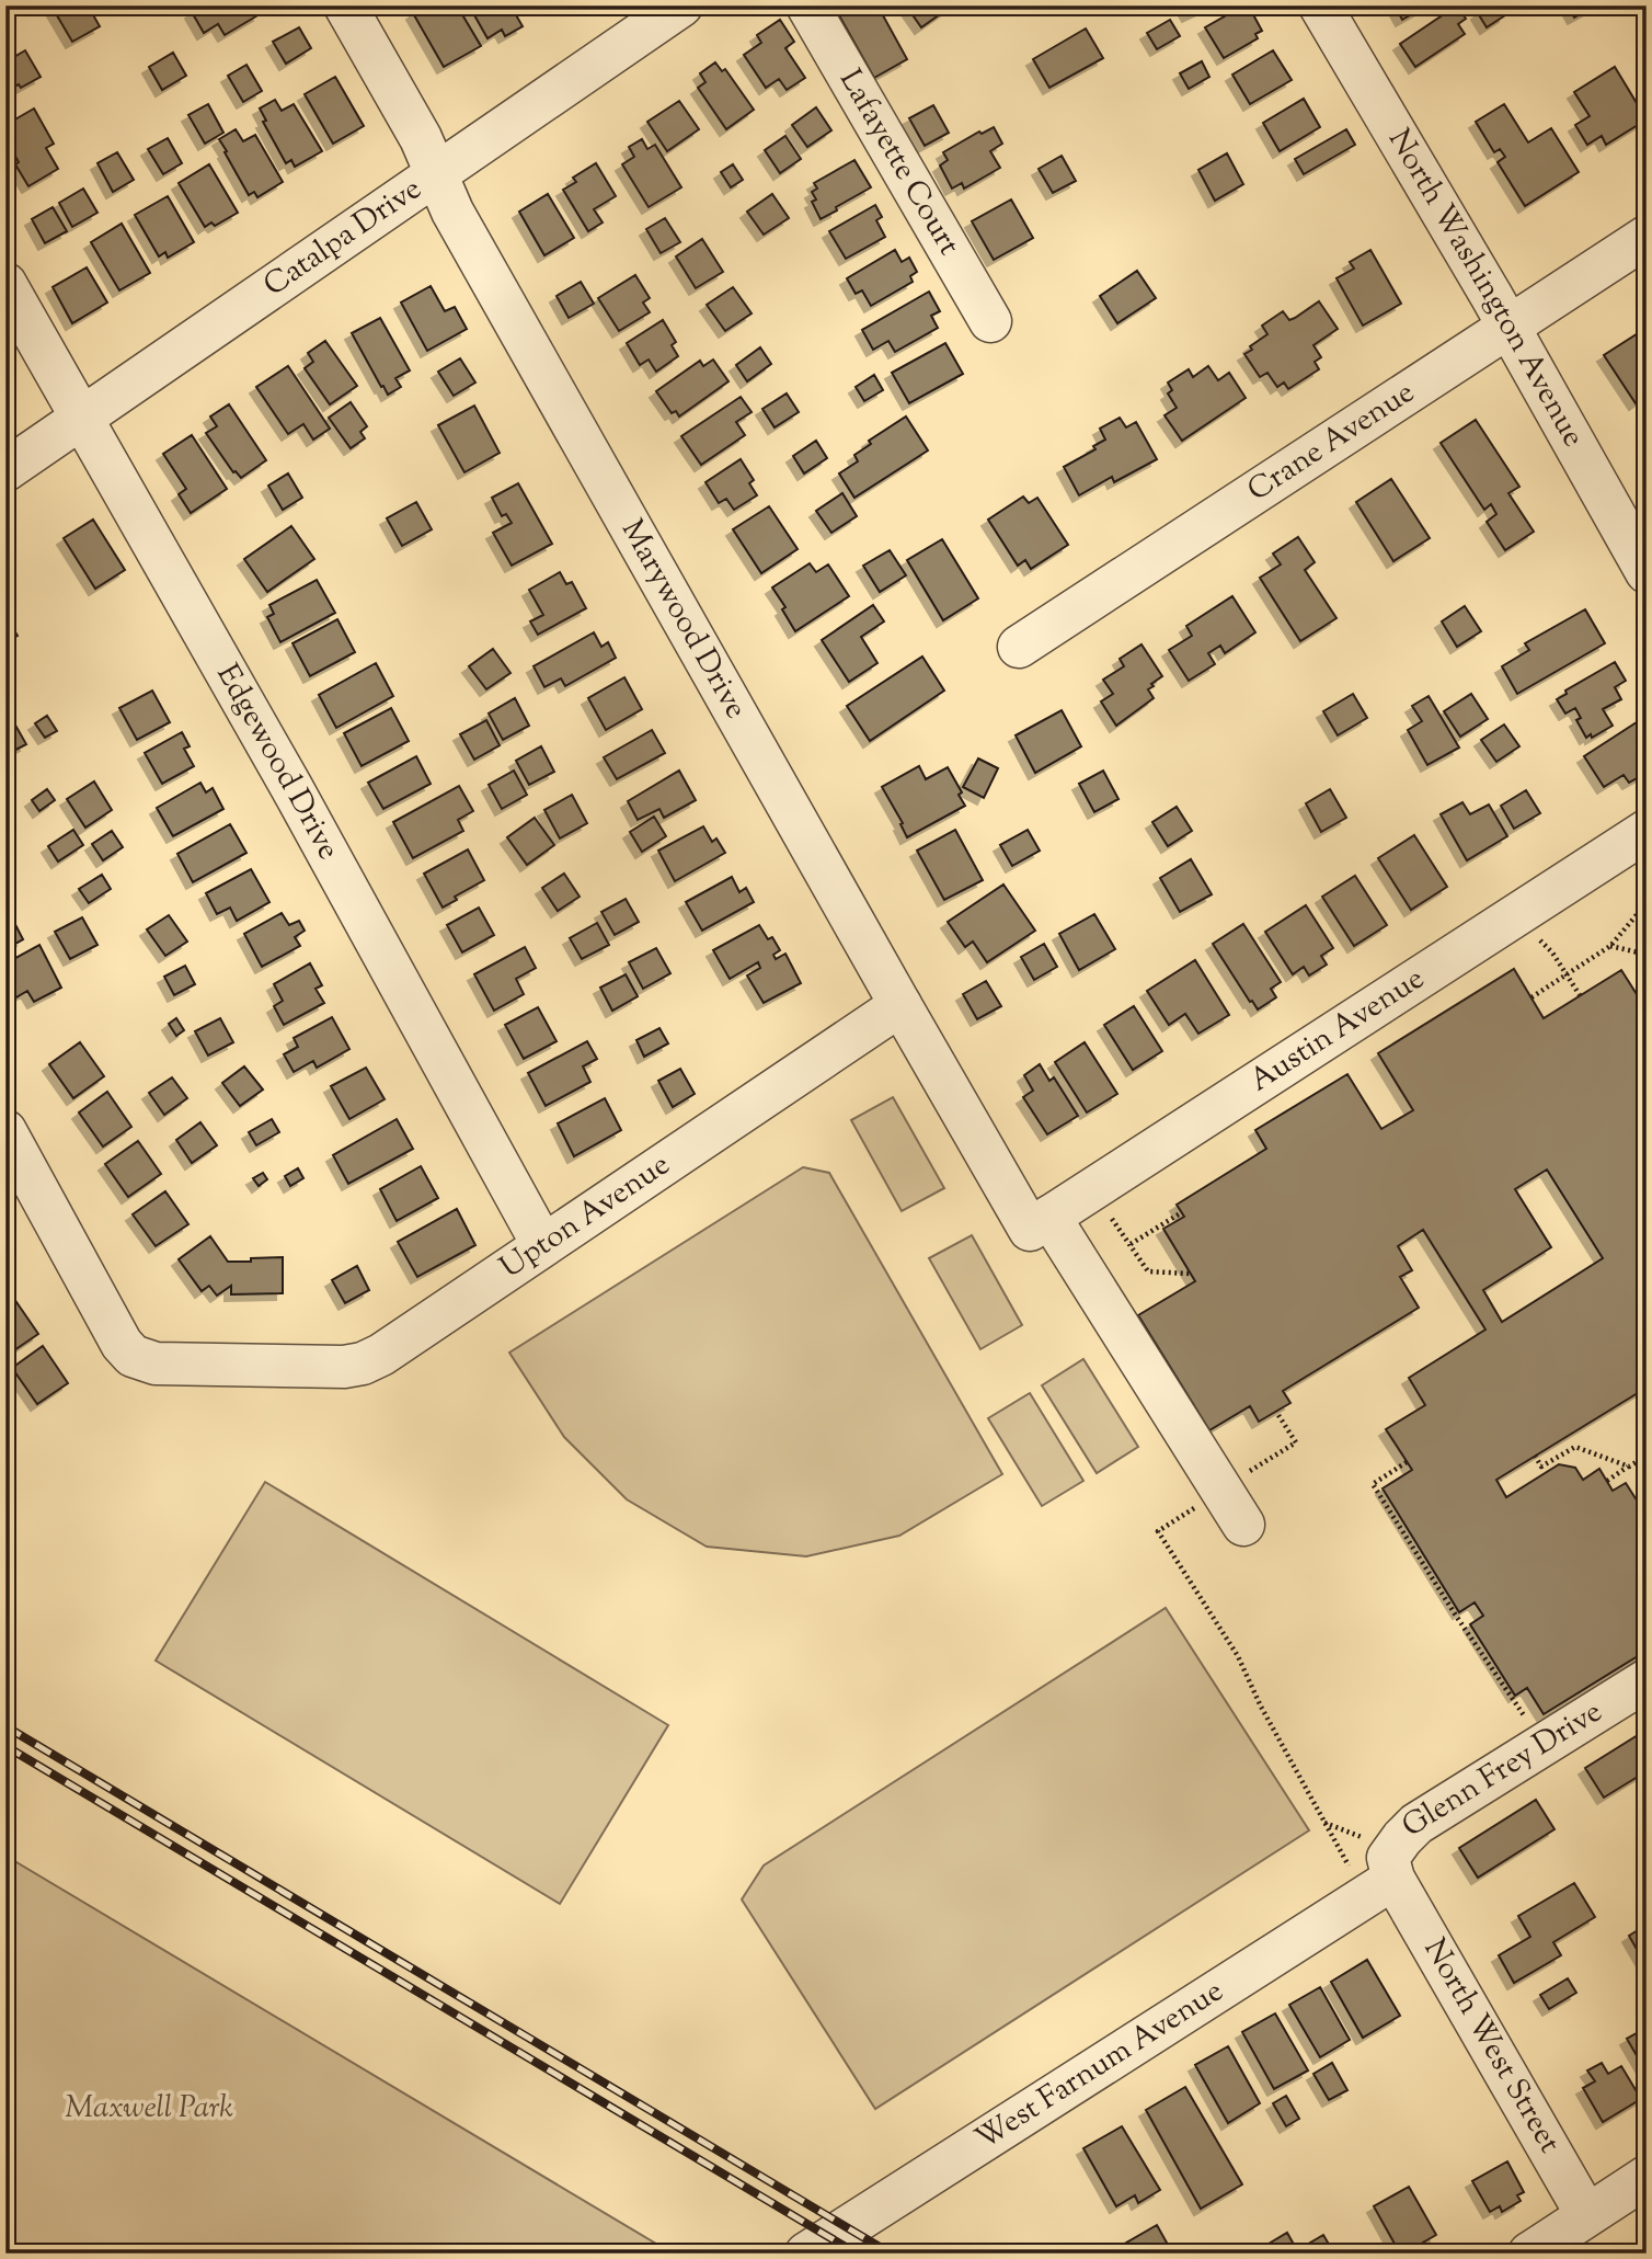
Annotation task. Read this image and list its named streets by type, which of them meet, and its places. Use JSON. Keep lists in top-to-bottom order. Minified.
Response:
{"streets":{"street":["Lafayette Court","Catalpa Drive","North Washington Avenue","Crane Avenue","Marywood Drive","Edgewood Drive","Austin Avenue","Upton Avenue","Glenn Frey Drive","North West Street","West Farnum Avenue"]},"crossings":[["Catalpa Drive","Marywood Drive"],["Catalpa Drive","Edgewood Drive"],["North Washington Avenue","Crane Avenue"],["Marywood Drive","Austin Avenue"],["Marywood Drive","Upton Avenue"],["Edgewood Drive","Upton Avenue"],["Glenn Frey Drive","North West Street"],["Glenn Frey Drive","West Farnum Avenue"],["North West Street","West Farnum Avenue"]],"parks":["Maxwell Park"]}
